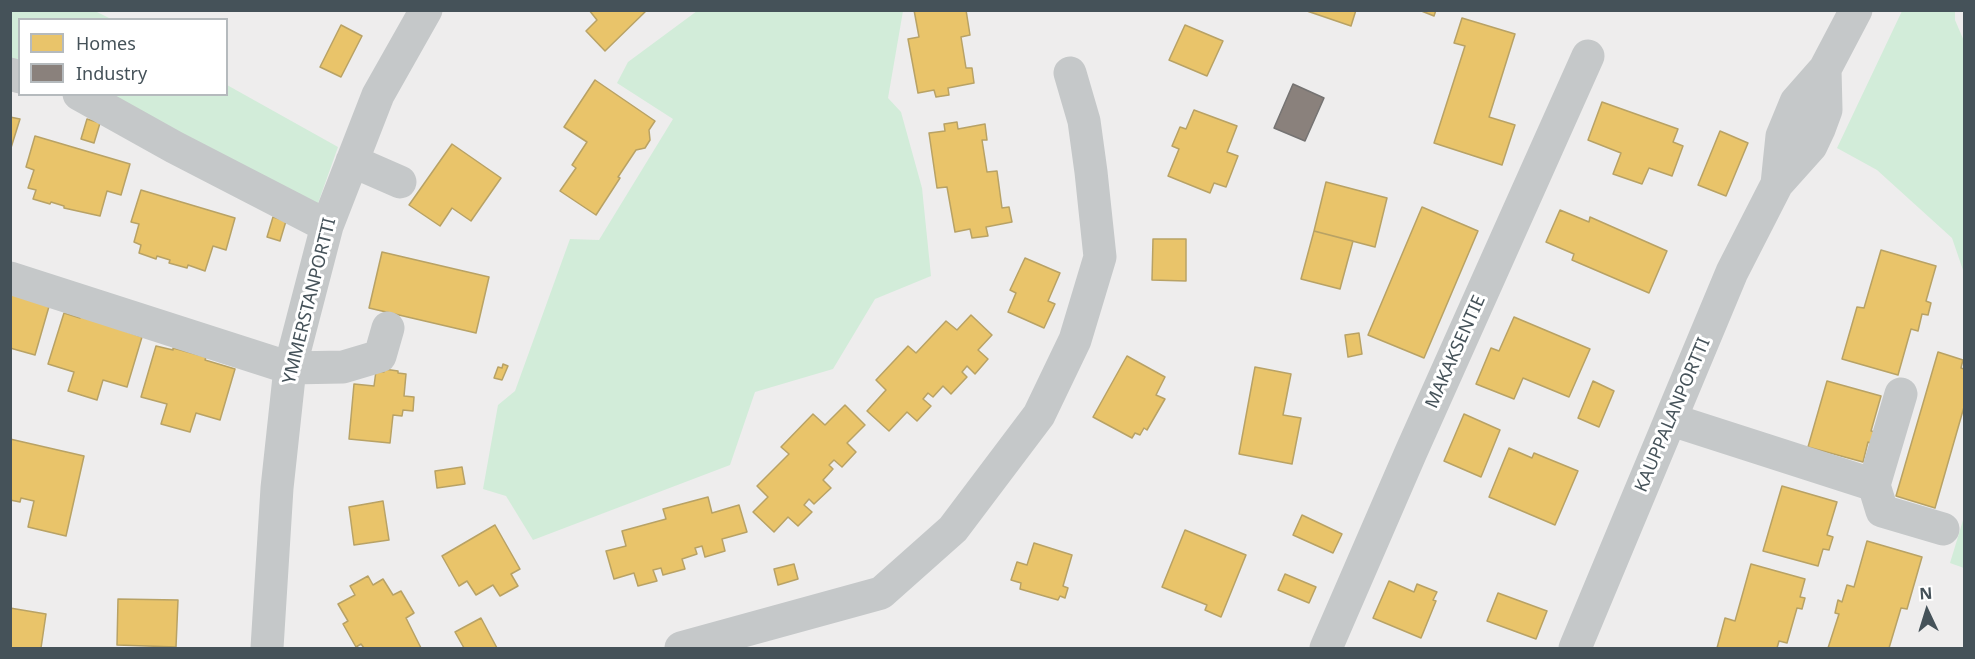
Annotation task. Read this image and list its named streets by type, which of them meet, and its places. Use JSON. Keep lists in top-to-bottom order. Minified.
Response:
{"streets":{"street":["YMMERSTANPORTTI","MAKAKSENTIE","KAUPPALANPORTTI"]},"legend":["Homes","Industry"],"north":"top"}
